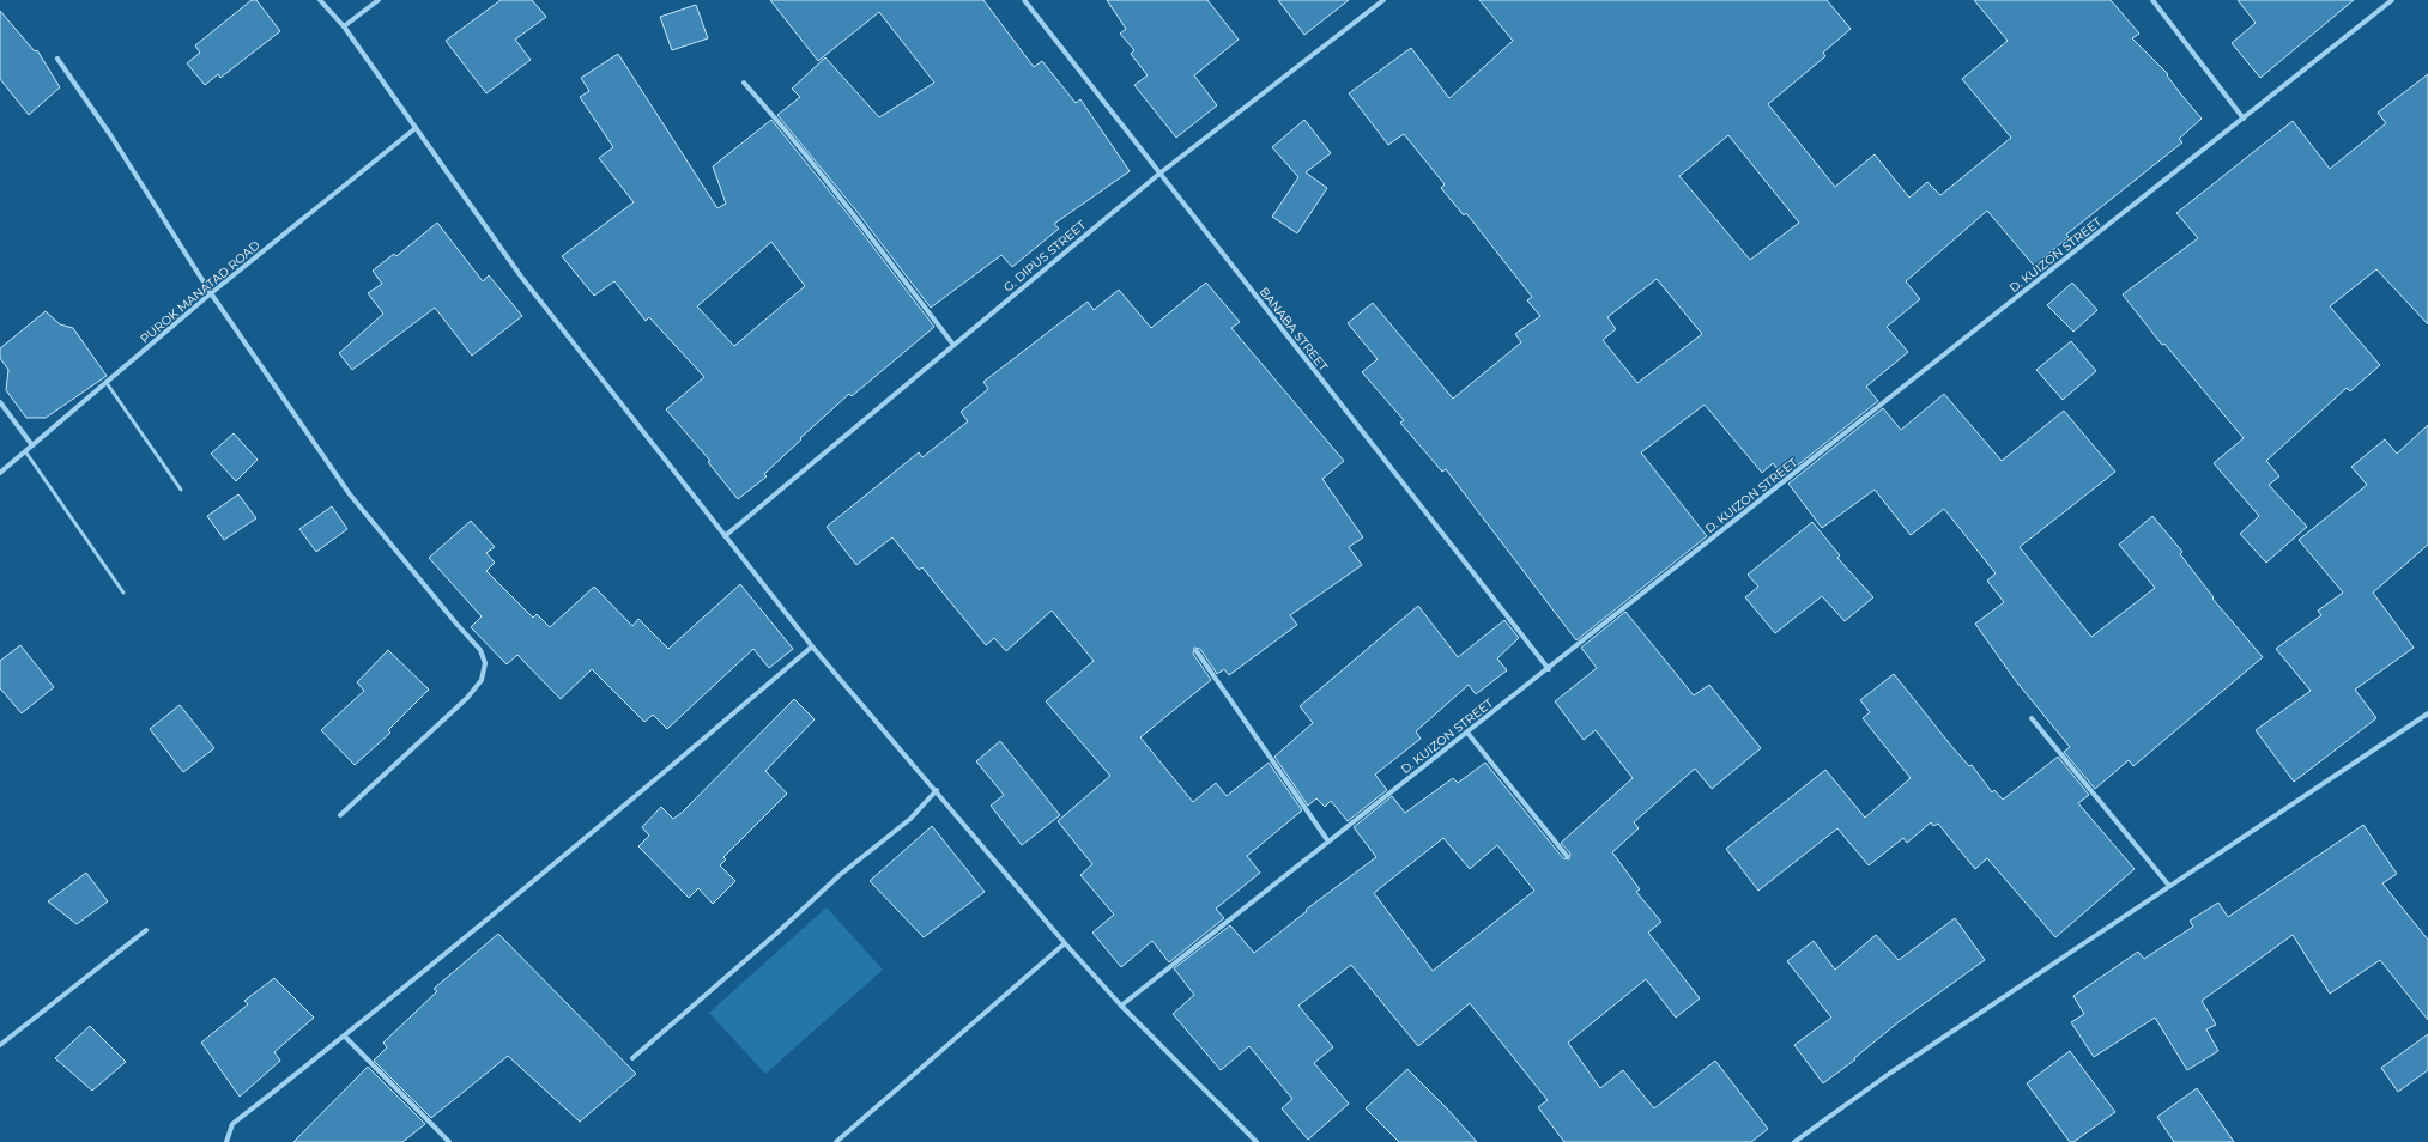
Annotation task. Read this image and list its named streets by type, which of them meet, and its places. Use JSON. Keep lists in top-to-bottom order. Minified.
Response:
{"streets":{"street":["D. KUIZON STREET","G. DIPUS STREET","PUROK MANATAD ROAD","BANABA STREET"]},"crossings":[["D. KUIZON STREET","BANABA STREET"],["G. DIPUS STREET","BANABA STREET"]]}
